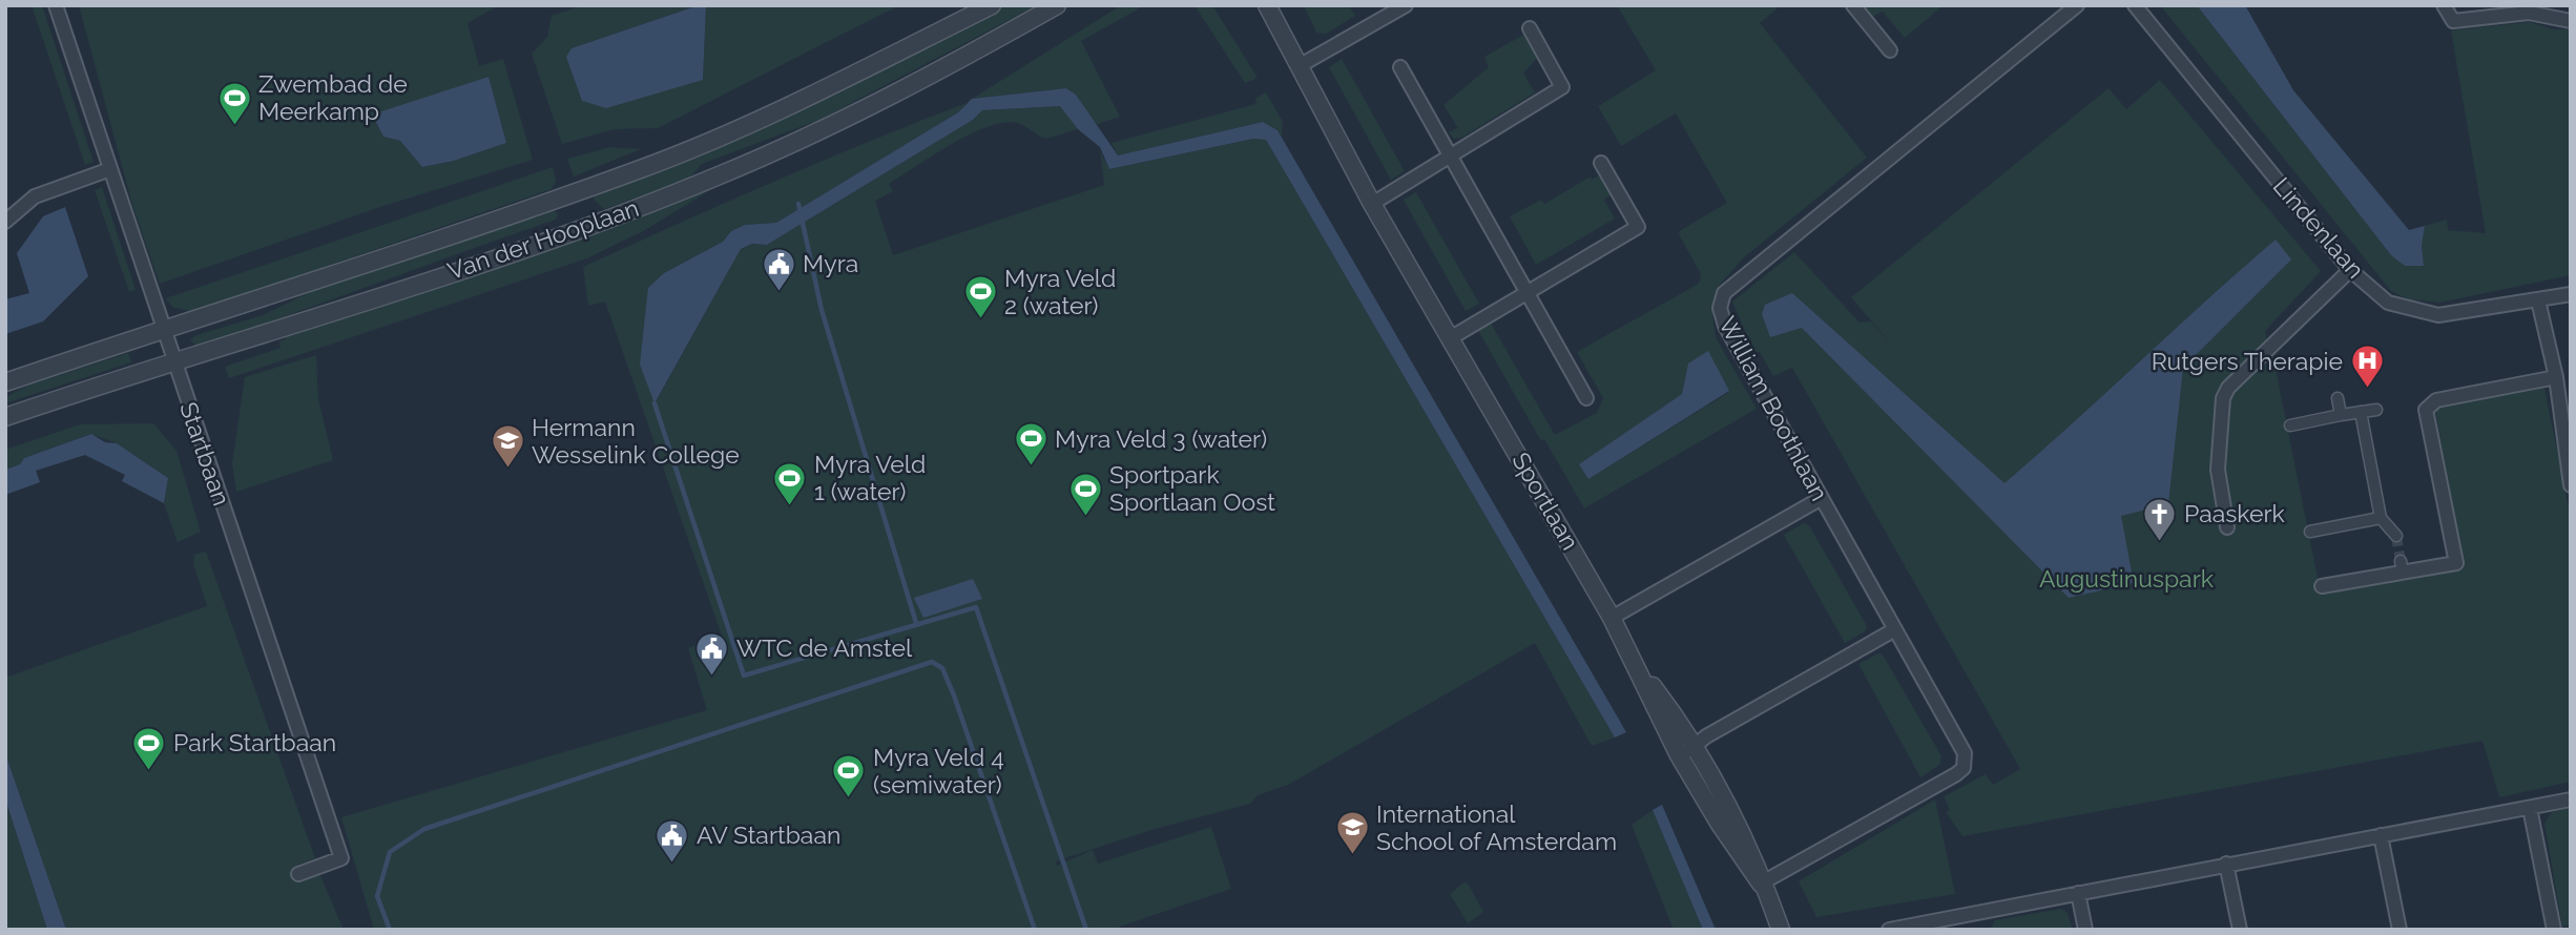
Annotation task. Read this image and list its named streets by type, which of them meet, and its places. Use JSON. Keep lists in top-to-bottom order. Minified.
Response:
{"streets":{"street":["Lindenlaan","Van der Hooplaan","William Boothlaan","Startbaan","Sportlaan"]},"crossings":[["Van der Hooplaan","Startbaan"],["William Boothlaan","Sportlaan"]],"parks":["Augustinuspark"],"places":{"sports":["Zwembad de Meerkamp","Myra Veld 2 (water)","Myra Veld 3 (water)","Myra Veld 1 (water)","Sportpark Sportlaan Oost","Park Startbaan","Myra Veld 4 (semiwater)"],"public building":["Myra","WTC de Amstel","AV Startbaan"],"hospital":["Rutgers Therapie"],"school or university":["Hermann Wesselink College","International School of Amsterdam"],"church":["Paaskerk"]}}
